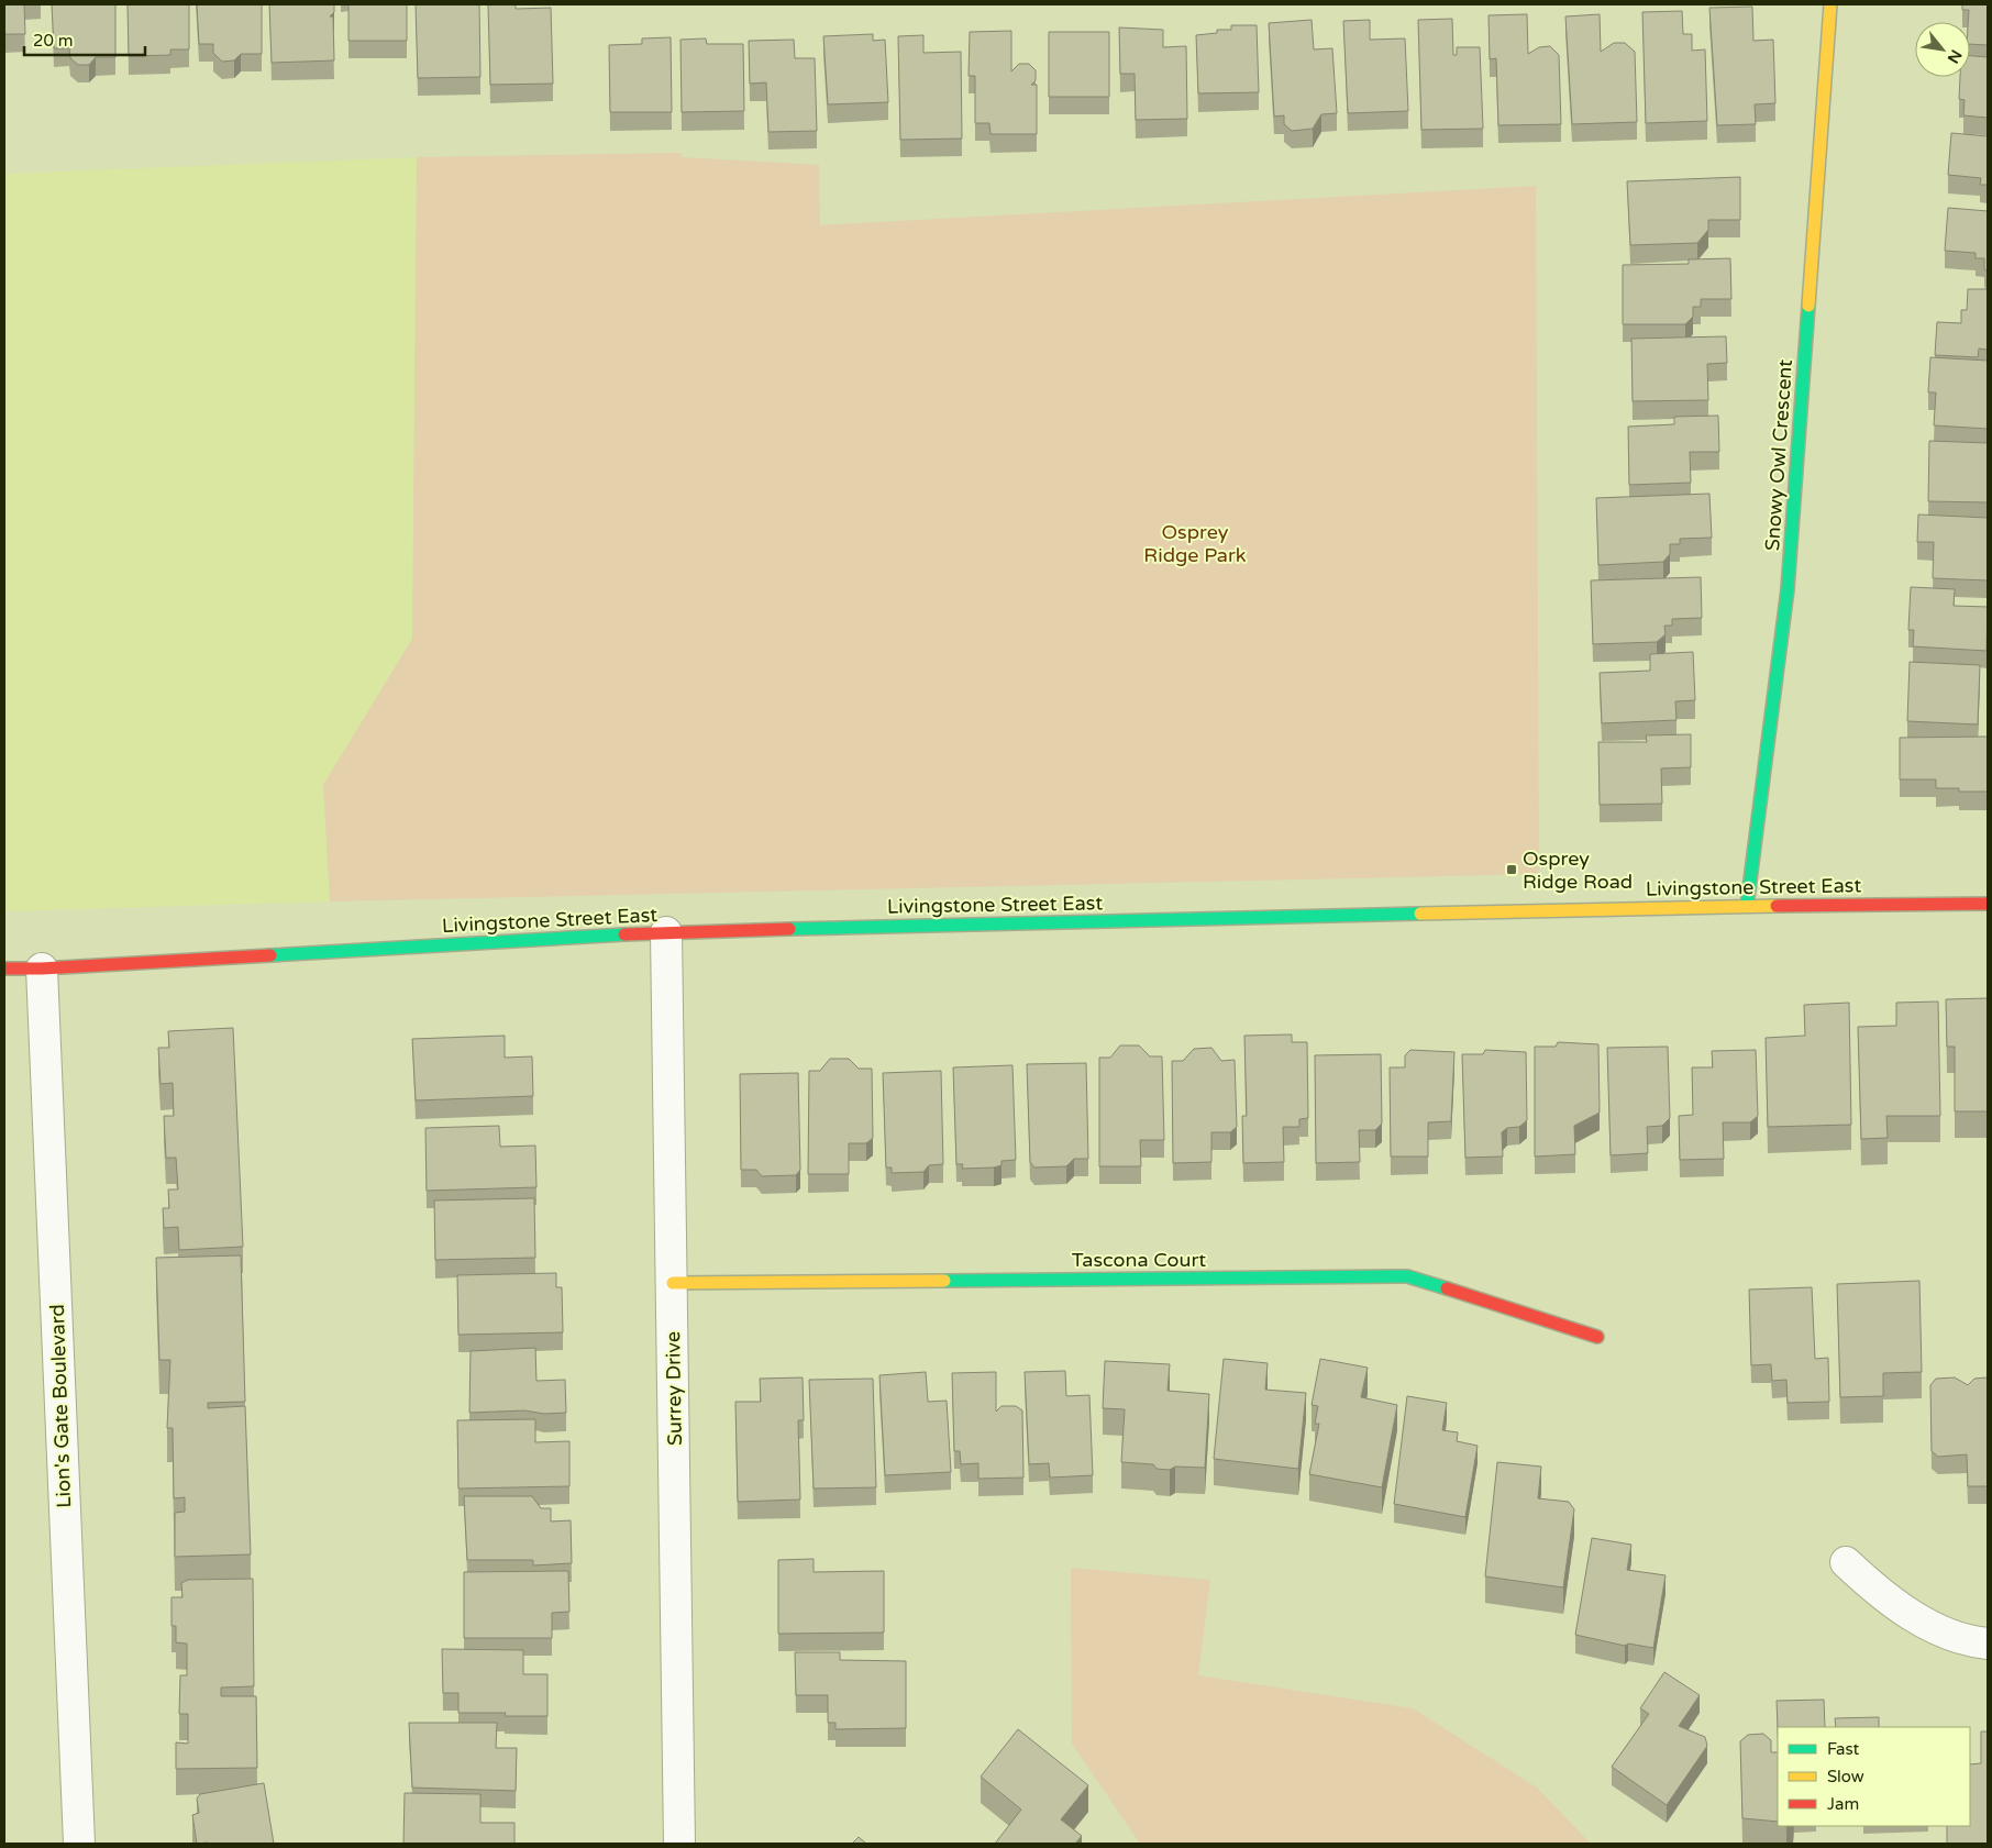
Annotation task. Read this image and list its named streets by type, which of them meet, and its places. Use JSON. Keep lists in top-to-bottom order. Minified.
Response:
{"streets":{"street":["Snowy Owl Crescent","Livingstone Street East","Tascona Court","Surrey Drive","Lion's Gate Boulevard"]},"crossings":[["Snowy Owl Crescent","Livingstone Street East"],["Livingstone Street East","Surrey Drive"],["Livingstone Street East","Lion's Gate Boulevard"],["Tascona Court","Surrey Drive"]],"parks":["Osprey Ridge Park"],"places":{"transit":["Osprey Ridge Road"]},"legend":["Fast","Slow","Jam"],"scale_bar":"20 m","north":"bottom right"}
